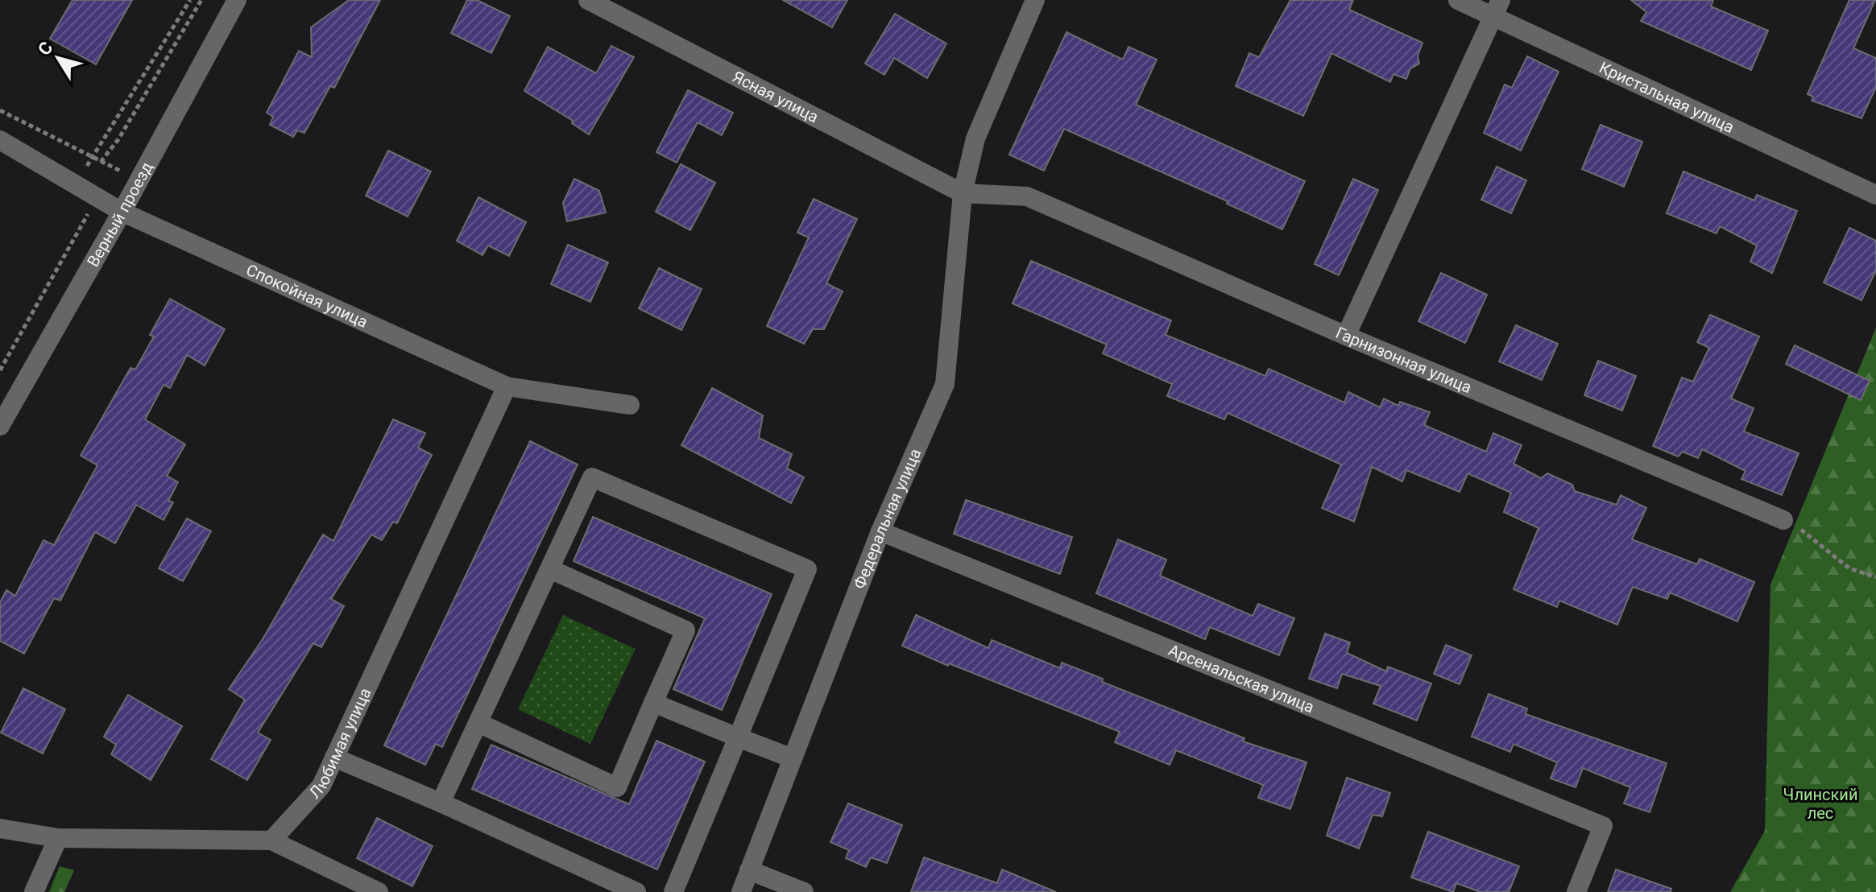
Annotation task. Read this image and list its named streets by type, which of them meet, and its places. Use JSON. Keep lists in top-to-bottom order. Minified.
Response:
{"streets":{"street":["Ясная улица","Кристальная улица","Верный проезд","Спокойная улица","Гарнизонная улица","Федеральная улица","Арсенальская улица","Любимая улица"]},"crossings":[["Ясная улица","Гарнизонная улица"],["Ясная улица","Федеральная улица"],["Верный проезд","Спокойная улица"],["Спокойная улица","Любимая улица"],["Гарнизонная улица","Федеральная улица"],["Федеральная улица","Арсенальская улица"]],"parks":["Члинский лес"],"north":"top left"}
